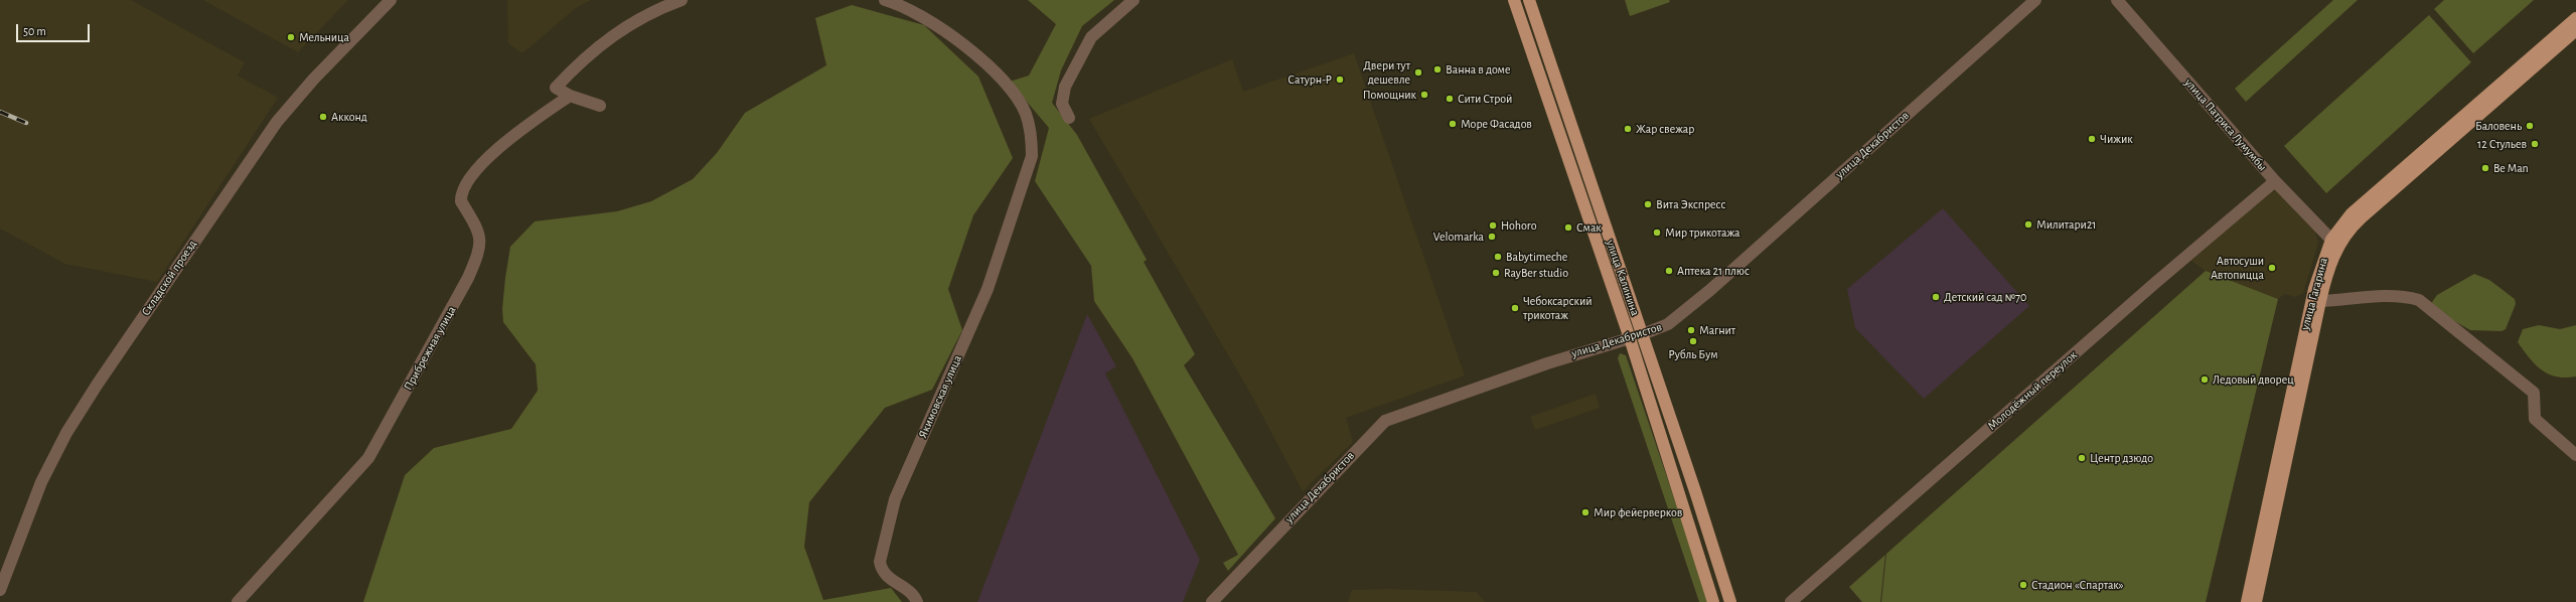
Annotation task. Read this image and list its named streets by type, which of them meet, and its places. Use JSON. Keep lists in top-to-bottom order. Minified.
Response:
{"streets":{"main road":["улица Декабристов","улица Калинина","улица Гагарина"],"street":["улица Патриса Лумумбы","Складской проезд","Прибрежная улица","Молодёжный переулок","Якимовская улица"]},"crossings":[["улица Патриса Лумумбы","улица Гагарина"],["улица Патриса Лумумбы","Молодёжный переулок"],["улица Декабристов","улица Калинина"]],"places":["Мельница","Ванна в доме","Двери тут дешевле","Сатурн-Р","Помощник","Сити Строй","Акконд","Море Фасадов","Баловень","Жар свежар","Чижик","12 Стульев","Be Man","Вита Экспресс","Милитари21","Hohoro","Смак","Мир трикотажа","Velomarka","Babytimeche","Автосуши Автопицца","Аптека 21 плюс","RayBer studio","Детский сад №70","Чебоксарский трикотаж","Магнит","Рубль Бум","Ледовый дворец","Центр дзюдо","Мир фейерверков","Стадион «Спартак»"],"scale_bar":"50 m"}
